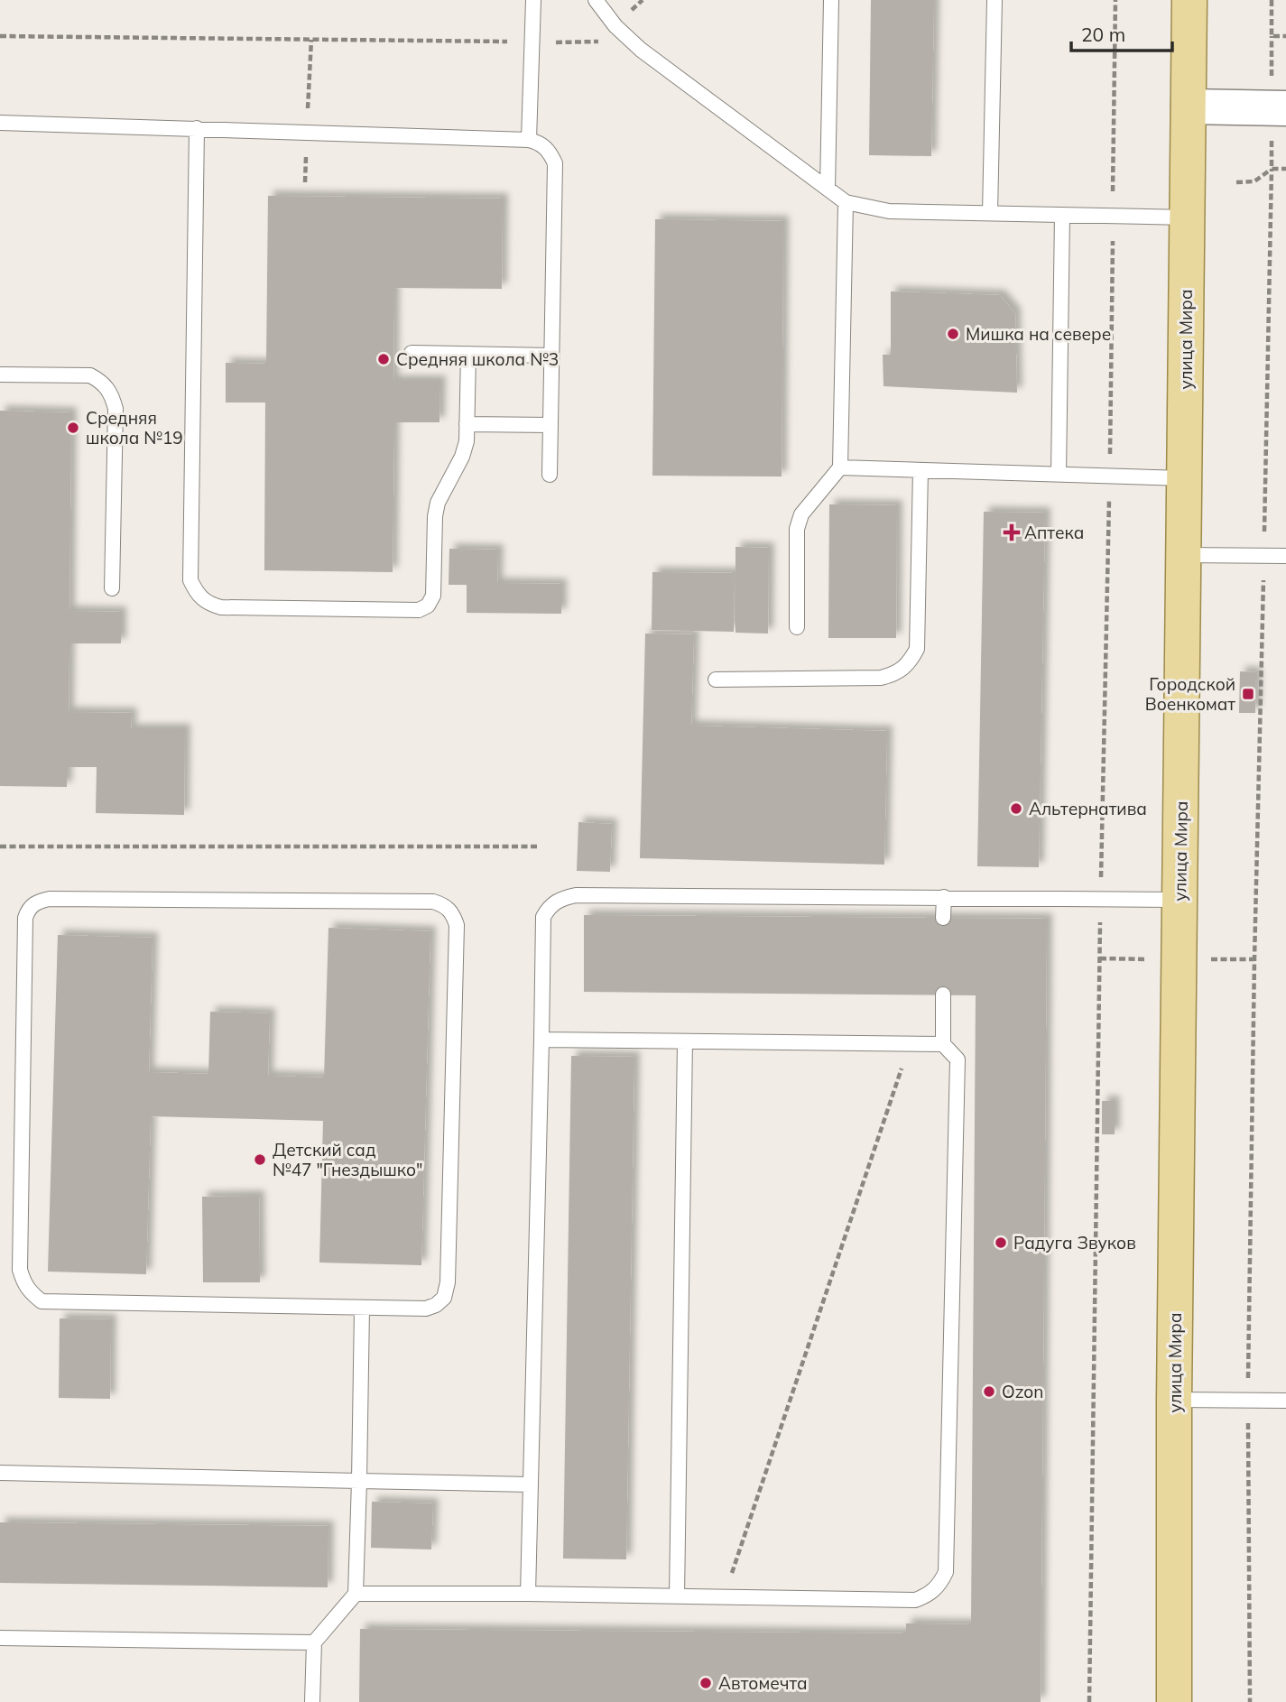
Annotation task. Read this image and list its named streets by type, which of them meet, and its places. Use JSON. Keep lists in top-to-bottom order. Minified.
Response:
{"streets":{"main road":["улица Мира"]},"places":{"other":["Мишка на севере","Средняя школа №3","Средняя школа №19","Альтернатива","Детский сад №47 \"Гнездышко\"","Радуга Звуков","Ozon","Автомечта"],"health":["Аптека"],"transit":["Городской Военкомат"]},"scale_bar":"20 m"}
